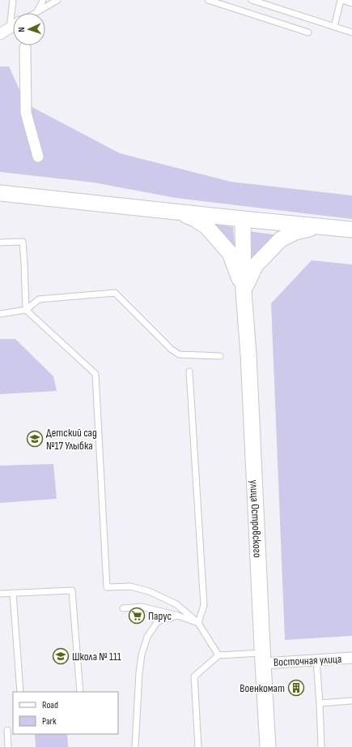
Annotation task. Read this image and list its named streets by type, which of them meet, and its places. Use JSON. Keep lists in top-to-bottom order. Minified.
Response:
{"streets":{"street":["улица Островского","Восточная улица"]},"crossings":[["улица Островского","Восточная улица"]],"places":{"school or university":["Детский сад №17 Улыбка","Школа № 111"],"supermarket":["Парус"],"building":["Военкомат"]},"legend":["Road","Park"],"north":"left"}
